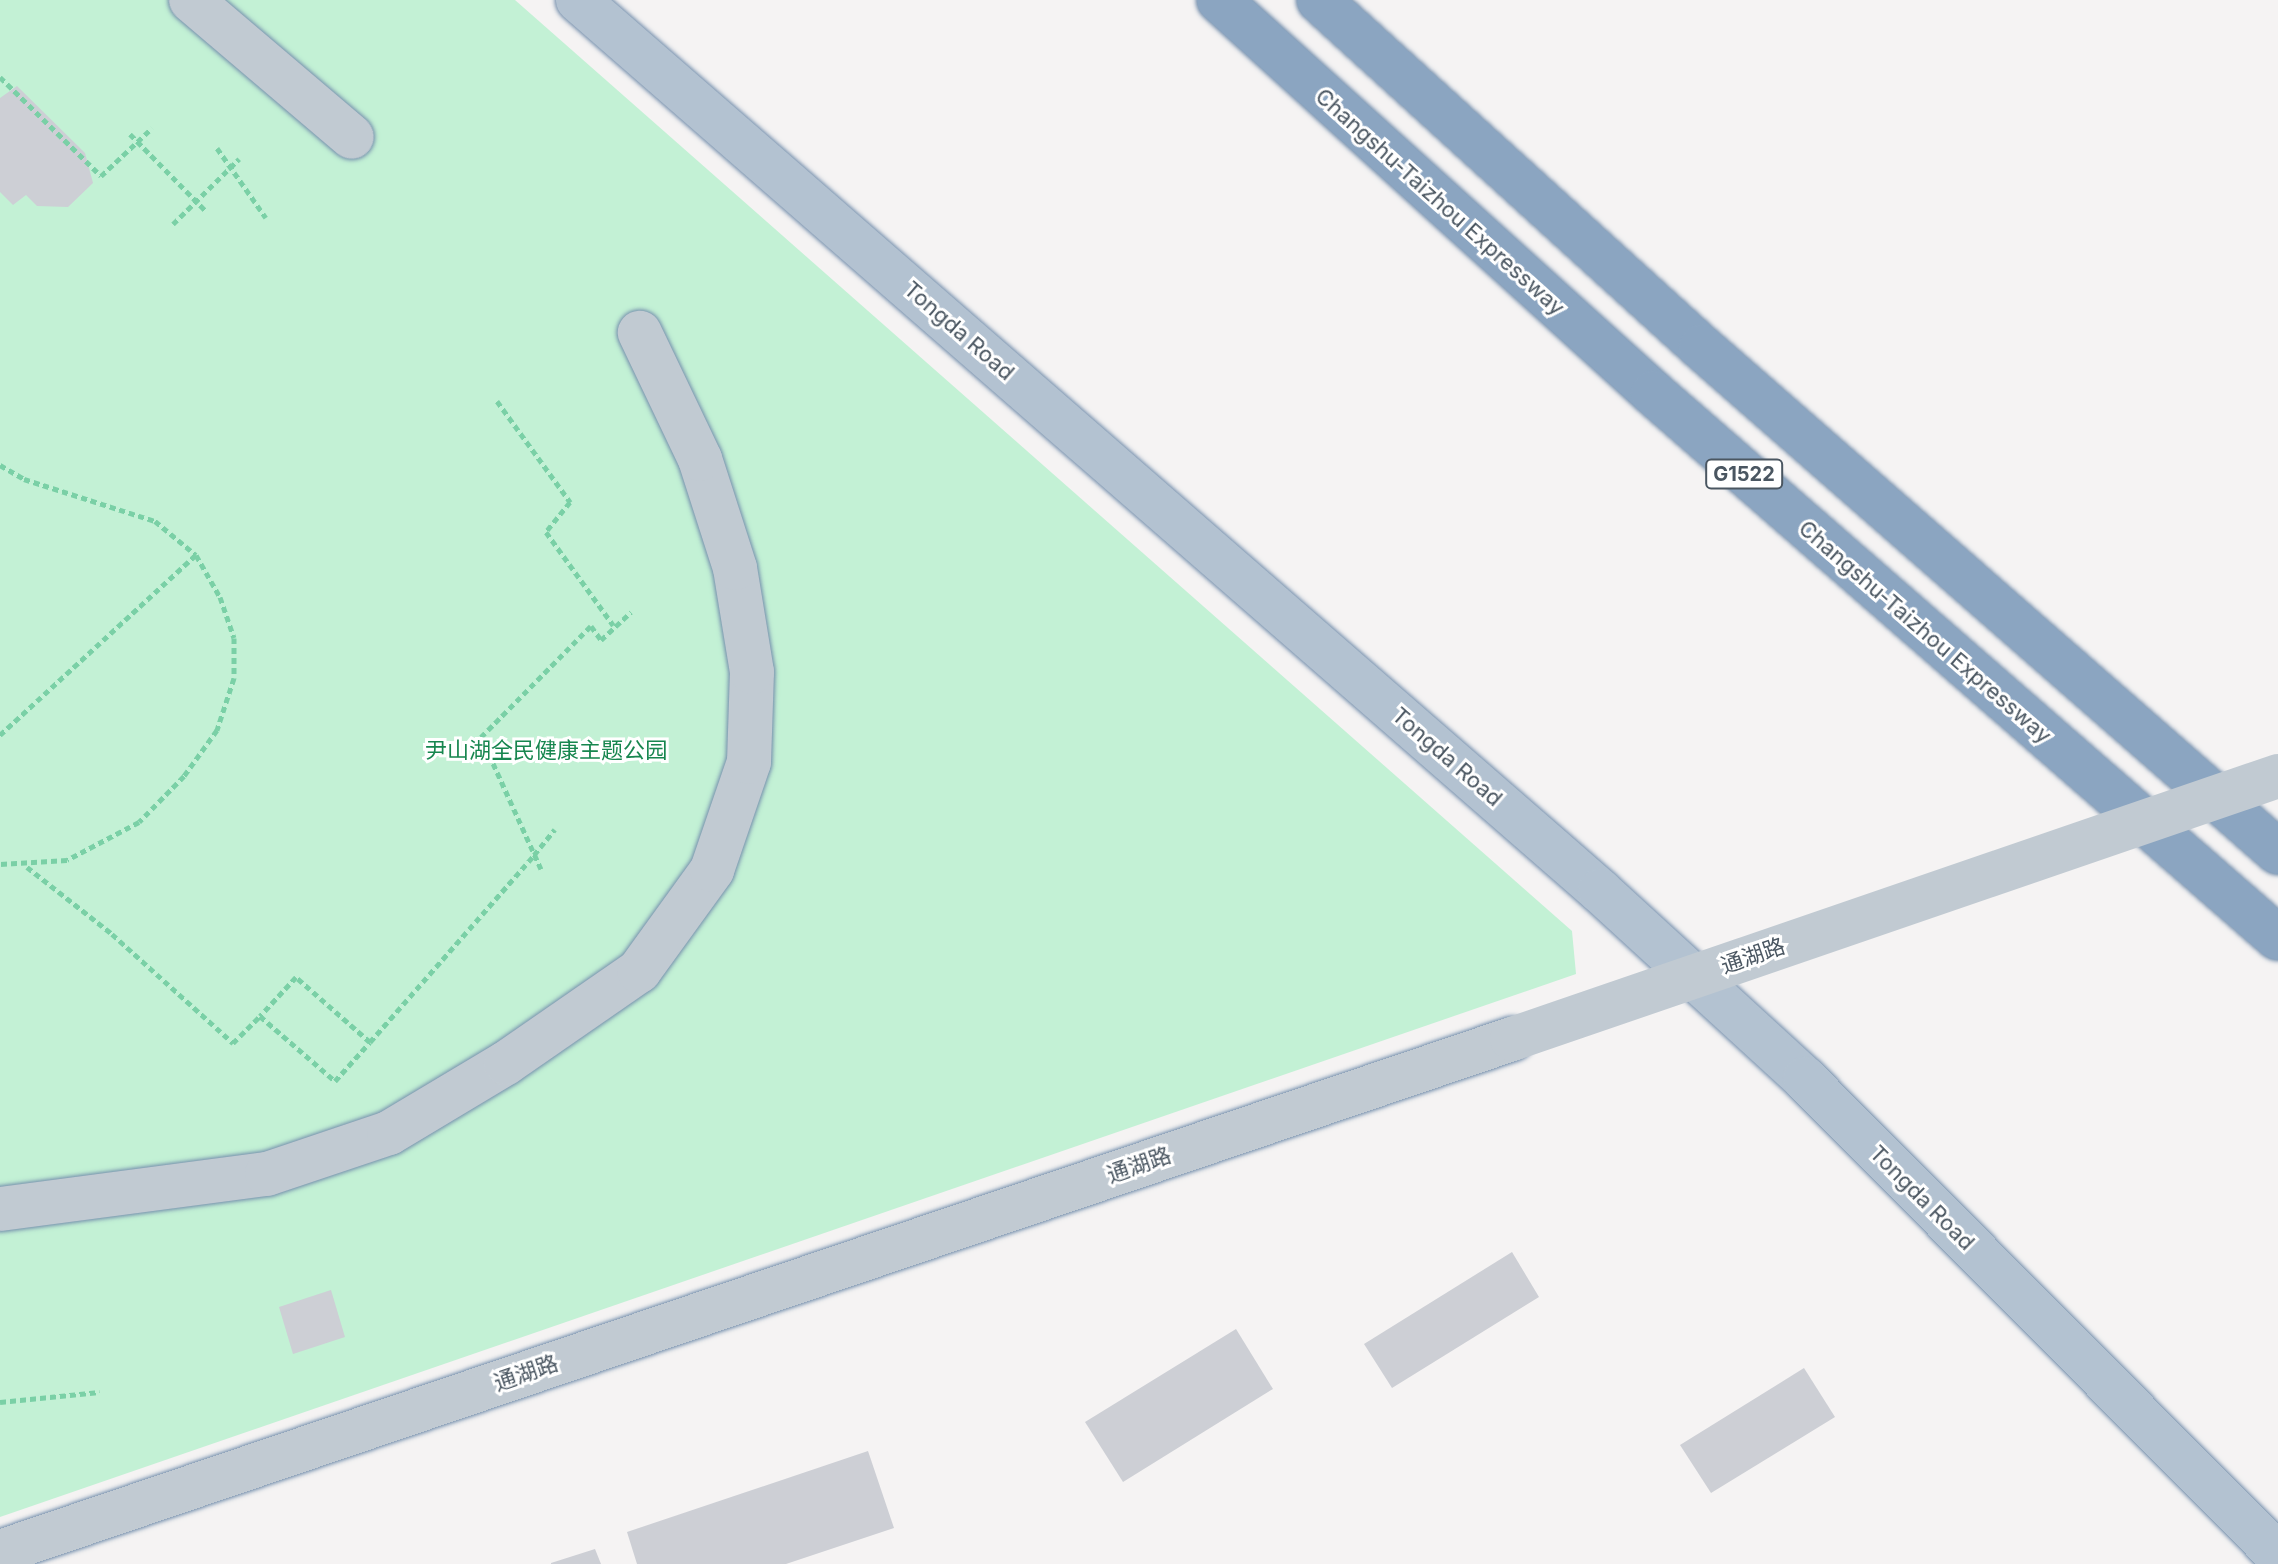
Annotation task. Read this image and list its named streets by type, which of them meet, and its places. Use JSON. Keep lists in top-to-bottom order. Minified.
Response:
{"streets":{"highway":["Changshu-Taizhou Expressway","G1522"],"main road":["Tongda Road"],"street":["通湖路"]},"parks":["尹山湖全民健康主题公园"]}
